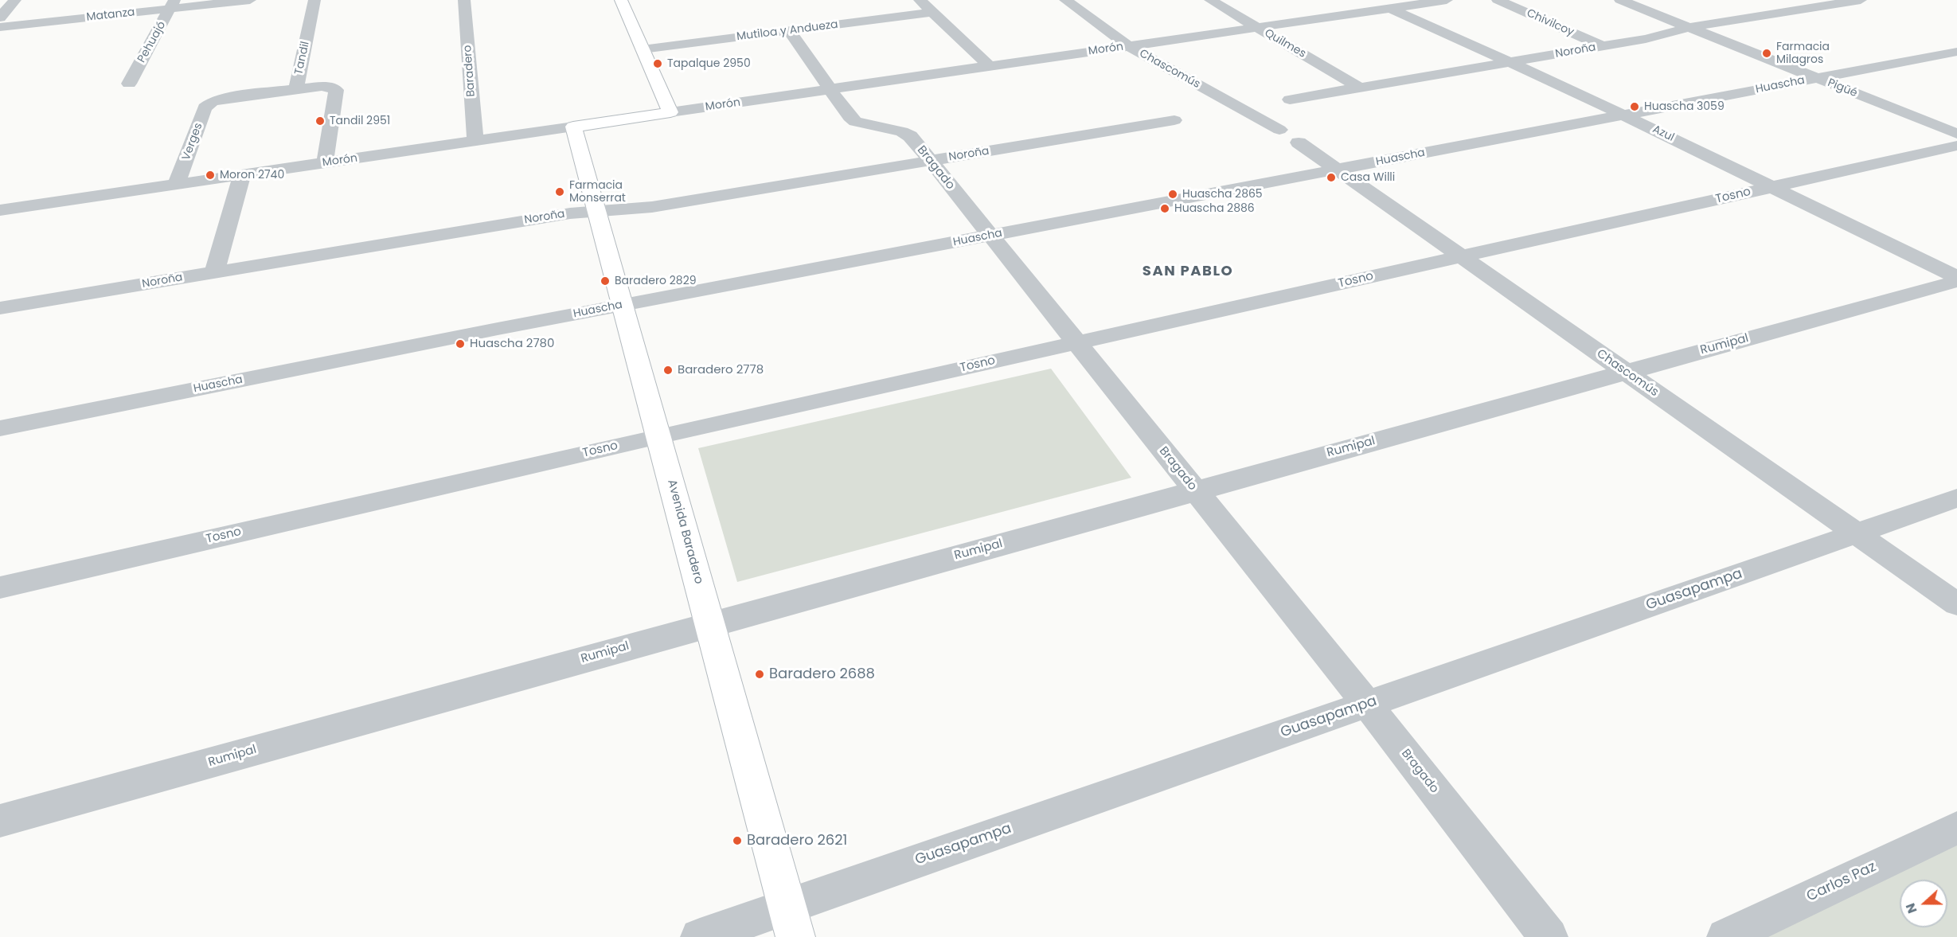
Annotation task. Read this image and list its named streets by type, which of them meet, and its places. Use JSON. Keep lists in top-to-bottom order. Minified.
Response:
{"streets":{"main road":["Morón","Avenida Baradero"],"street":["Matanza","Chivilcoy","Mutiloa y Andueza","Pehuajó","Quilmes","Noroña","Tandil","Chascomús","Baradero","Huascha","Pigüé","Azul","Verges","Bragado","Tosno","Rumipal","Guasapampa","Carlos Paz"]},"crossings":[["Matanza","Pehuajó"],["Chivilcoy","Noroña"],["Mutiloa y Andueza","Bragado"],["Quilmes","Morón"],["Quilmes","Noroña"],["Morón","Tandil"],["Morón","Chascomús"],["Morón","Baradero"],["Morón","Azul"],["Morón","Verges"],["Morón","Bragado"],["Morón","Avenida Baradero"],["Noroña","Pigüé"],["Noroña","Azul"],["Noroña","Bragado"],["Noroña","Avenida Baradero"],["Tandil","Verges"],["Chascomús","Huascha"],["Chascomús","Tosno"],["Chascomús","Rumipal"],["Chascomús","Guasapampa"],["Huascha","Pigüé"],["Huascha","Azul"],["Huascha","Bragado"],["Huascha","Avenida Baradero"],["Azul","Tosno"],["Bragado","Tosno"],["Bragado","Rumipal"],["Bragado","Guasapampa"],["Tosno","Avenida Baradero"],["Rumipal","Avenida Baradero"],["Avenida Baradero","Guasapampa"]],"districts":["SAN PABLO"],"places":["Farmacia Milagros","Tapalque 2950","Huascha 3059","Tandil 2951","Moron 2740","Casa Willi","Farmacia Monserrat","Huascha 2865","Huascha 2886","Baradero 2829","Huascha 2780","Baradero 2778","Baradero 2688","Baradero 2621"],"north":"left"}
